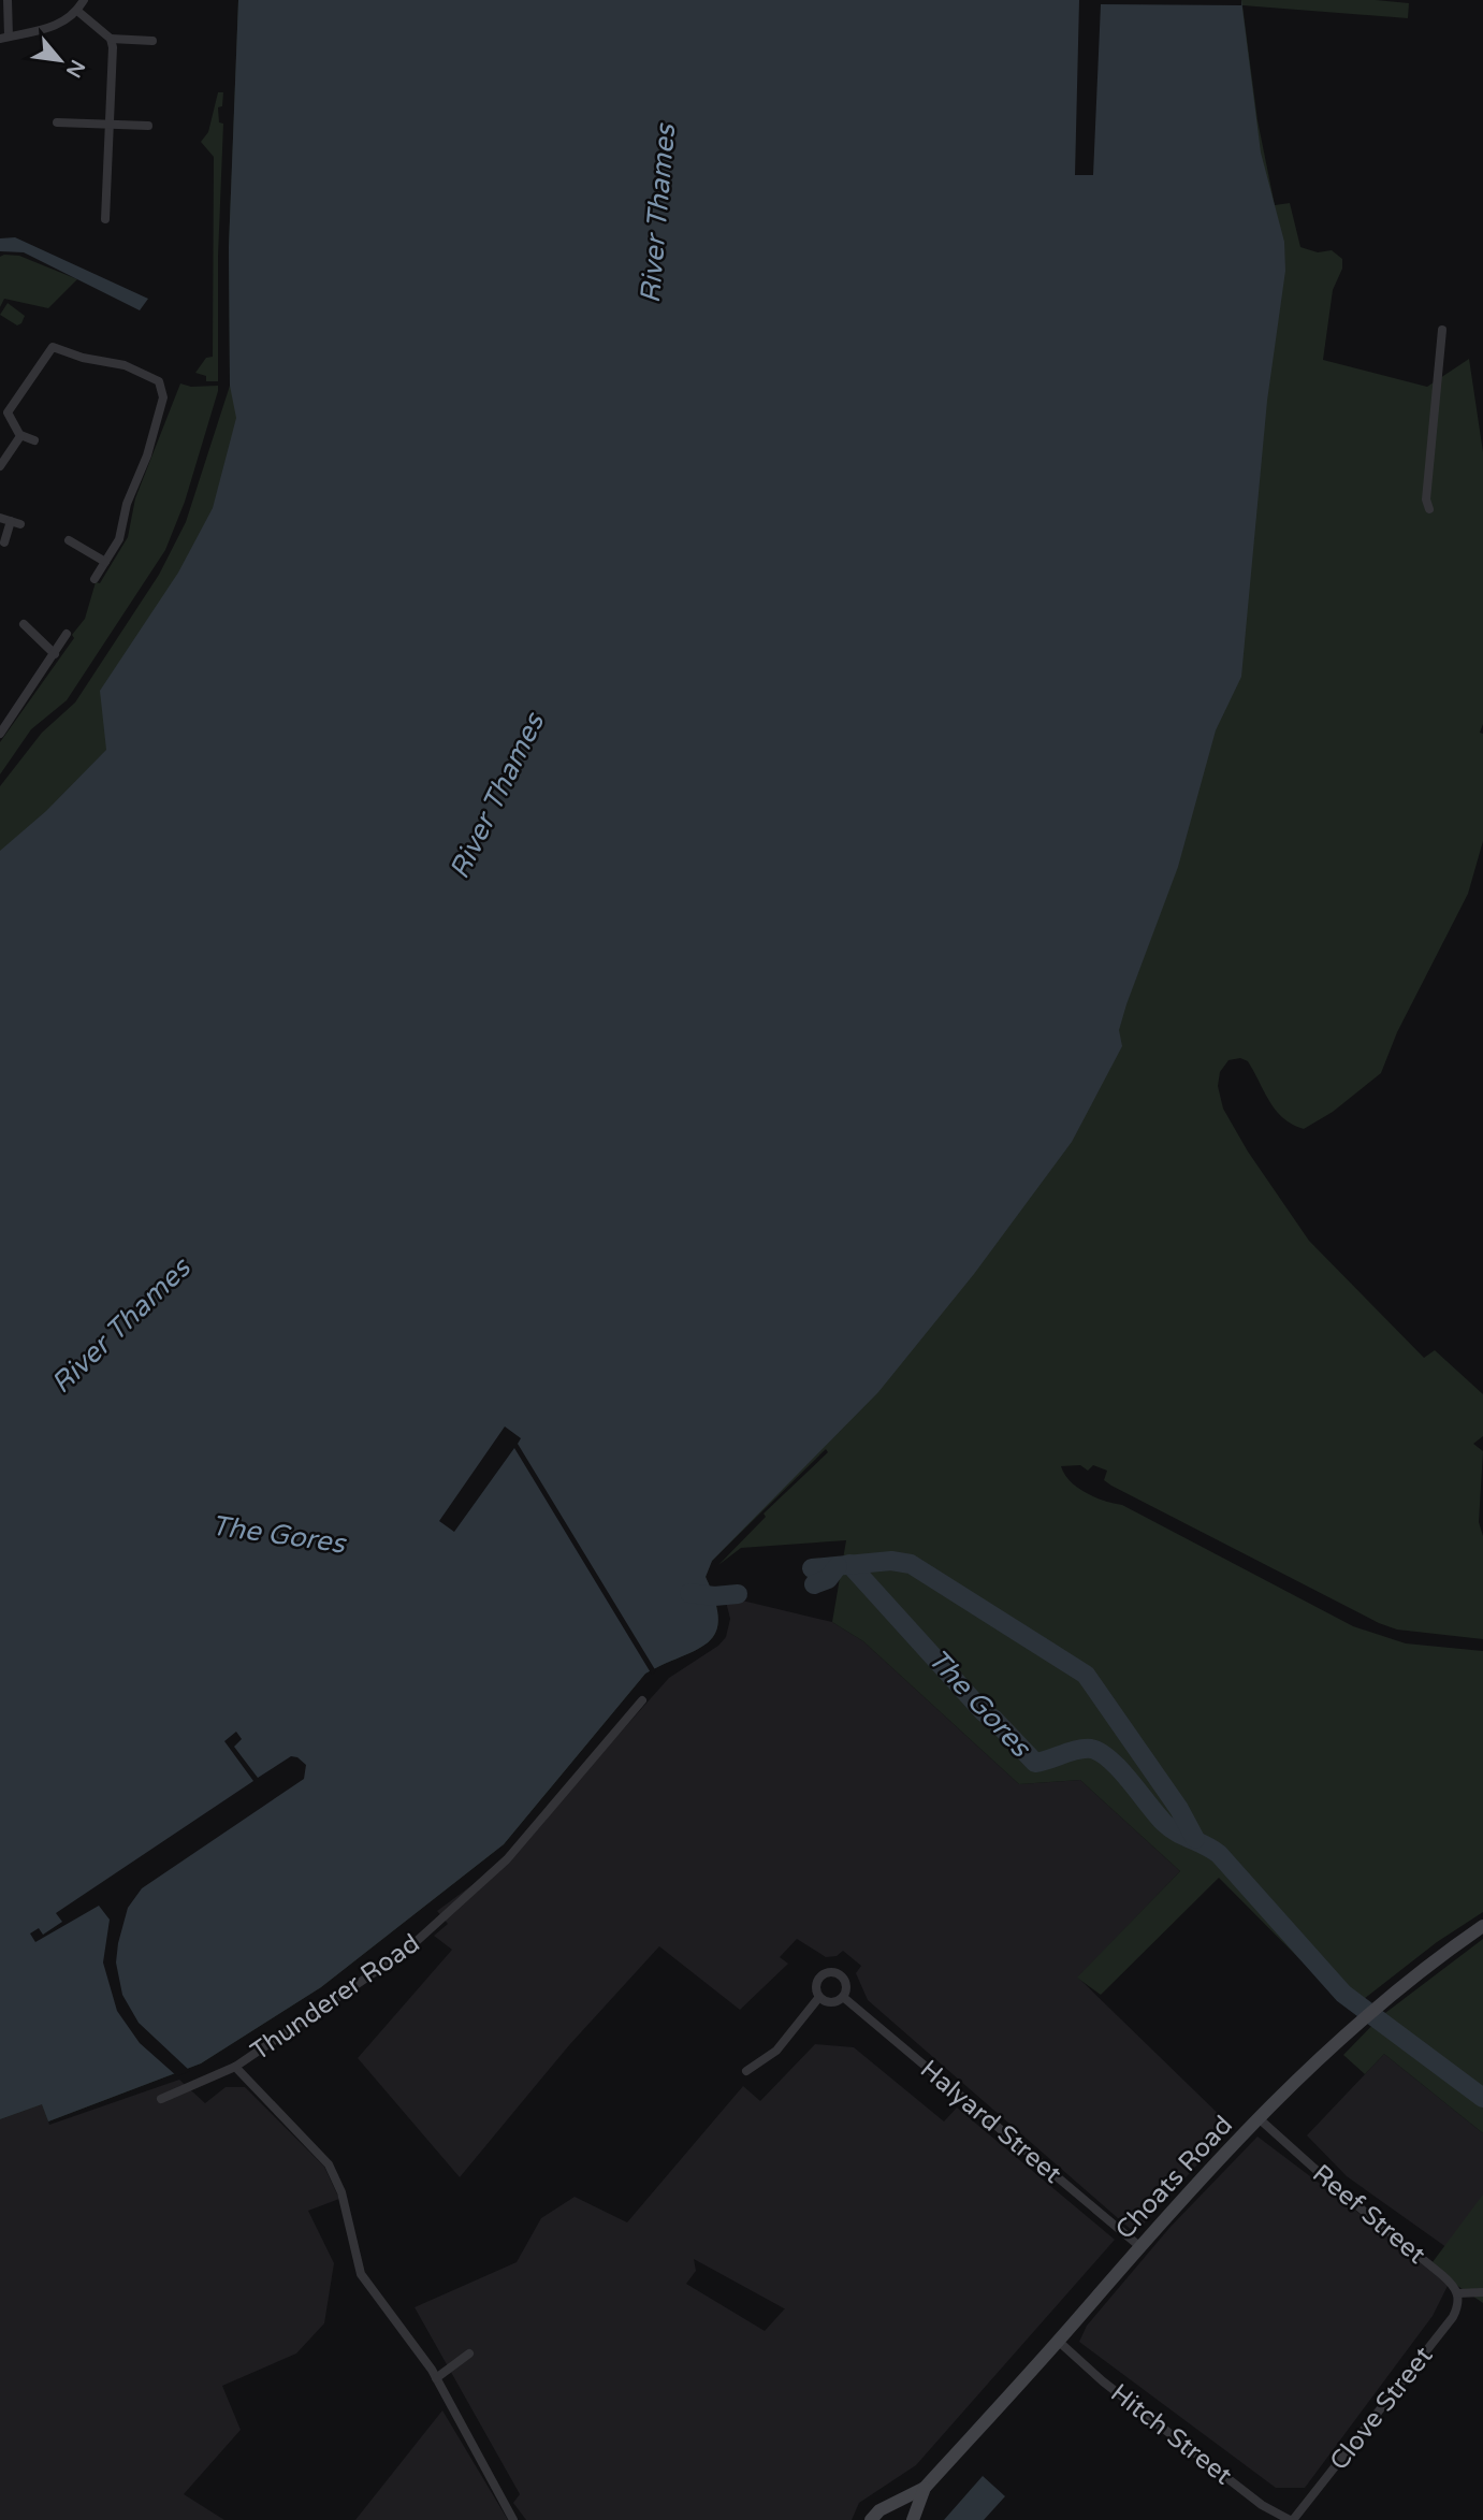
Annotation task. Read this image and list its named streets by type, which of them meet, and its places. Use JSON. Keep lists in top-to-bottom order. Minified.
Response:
{"streets":{"street":["Thunderer Road","Halyard Street","Choats Road","Reef Street","Clove Street","Hitch Street"]},"crossings":[["Halyard Street","Choats Road"],["Choats Road","Reef Street"],["Choats Road","Hitch Street"],["Reef Street","Clove Street"],["Clove Street","Hitch Street"]],"water":["River Thames","The Gores"],"north":"bottom right"}
